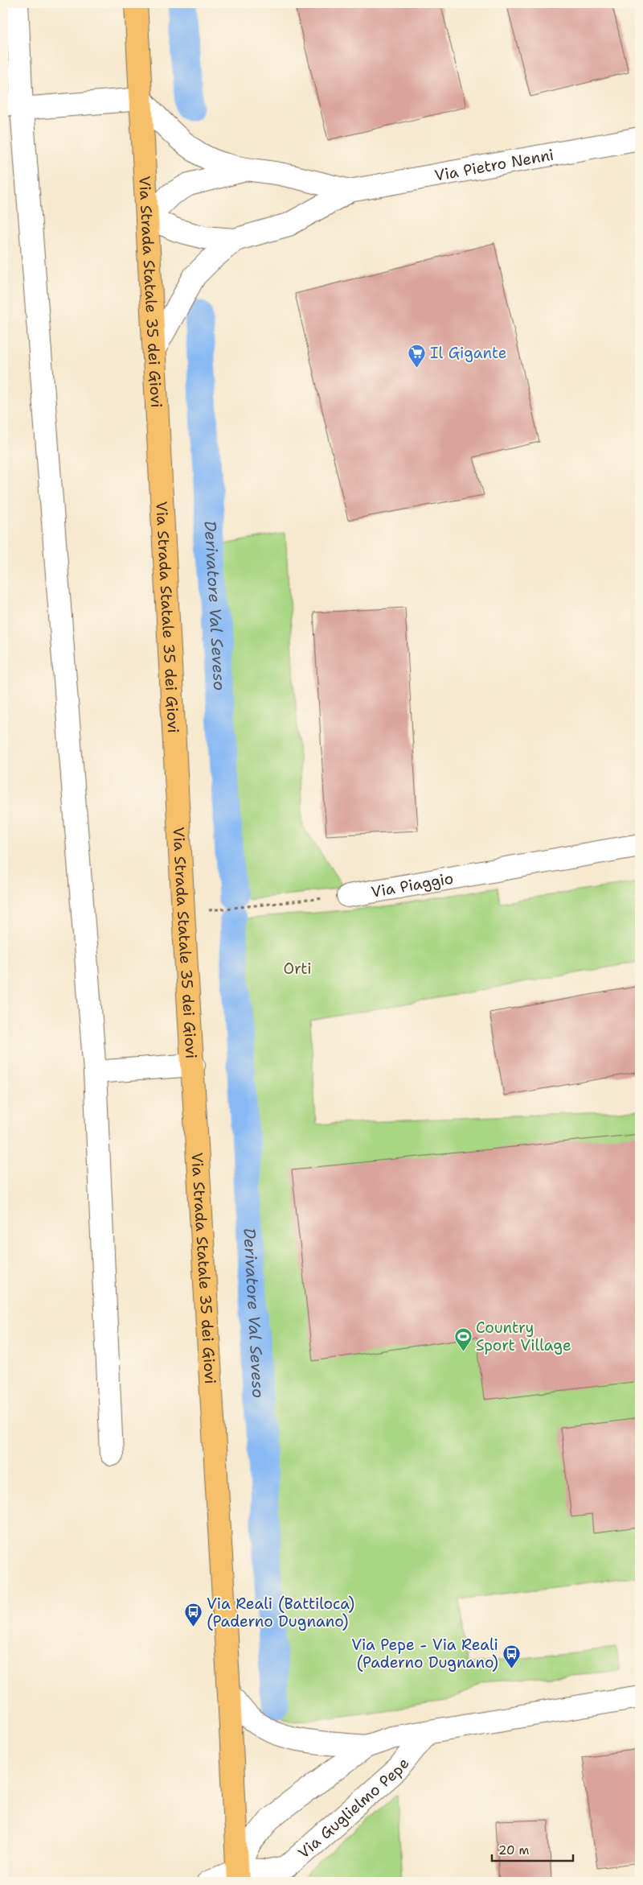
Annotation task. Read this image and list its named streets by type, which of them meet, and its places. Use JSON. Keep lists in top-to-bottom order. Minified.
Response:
{"streets":{"main road":["Via Strada Statale 35 dei Giovi"],"street":["Via Pietro Nenni","Via Piaggio","Via Guglielmo Pepe"]},"crossings":[["Via Pietro Nenni","Via Strada Statale 35 dei Giovi"],["Via Strada Statale 35 dei Giovi","Via Guglielmo Pepe"]],"water":["Derivatore Val Seveso"],"parks":["Orti"],"places":{"supermarket":["Il Gigante"],"sports":["Country Sport Village"],"bus stop":["Via Reali (Battiloca) (Paderno Dugnano)","Via Pepe - Via Reali (Paderno Dugnano)"]},"scale_bar":"20 m"}
